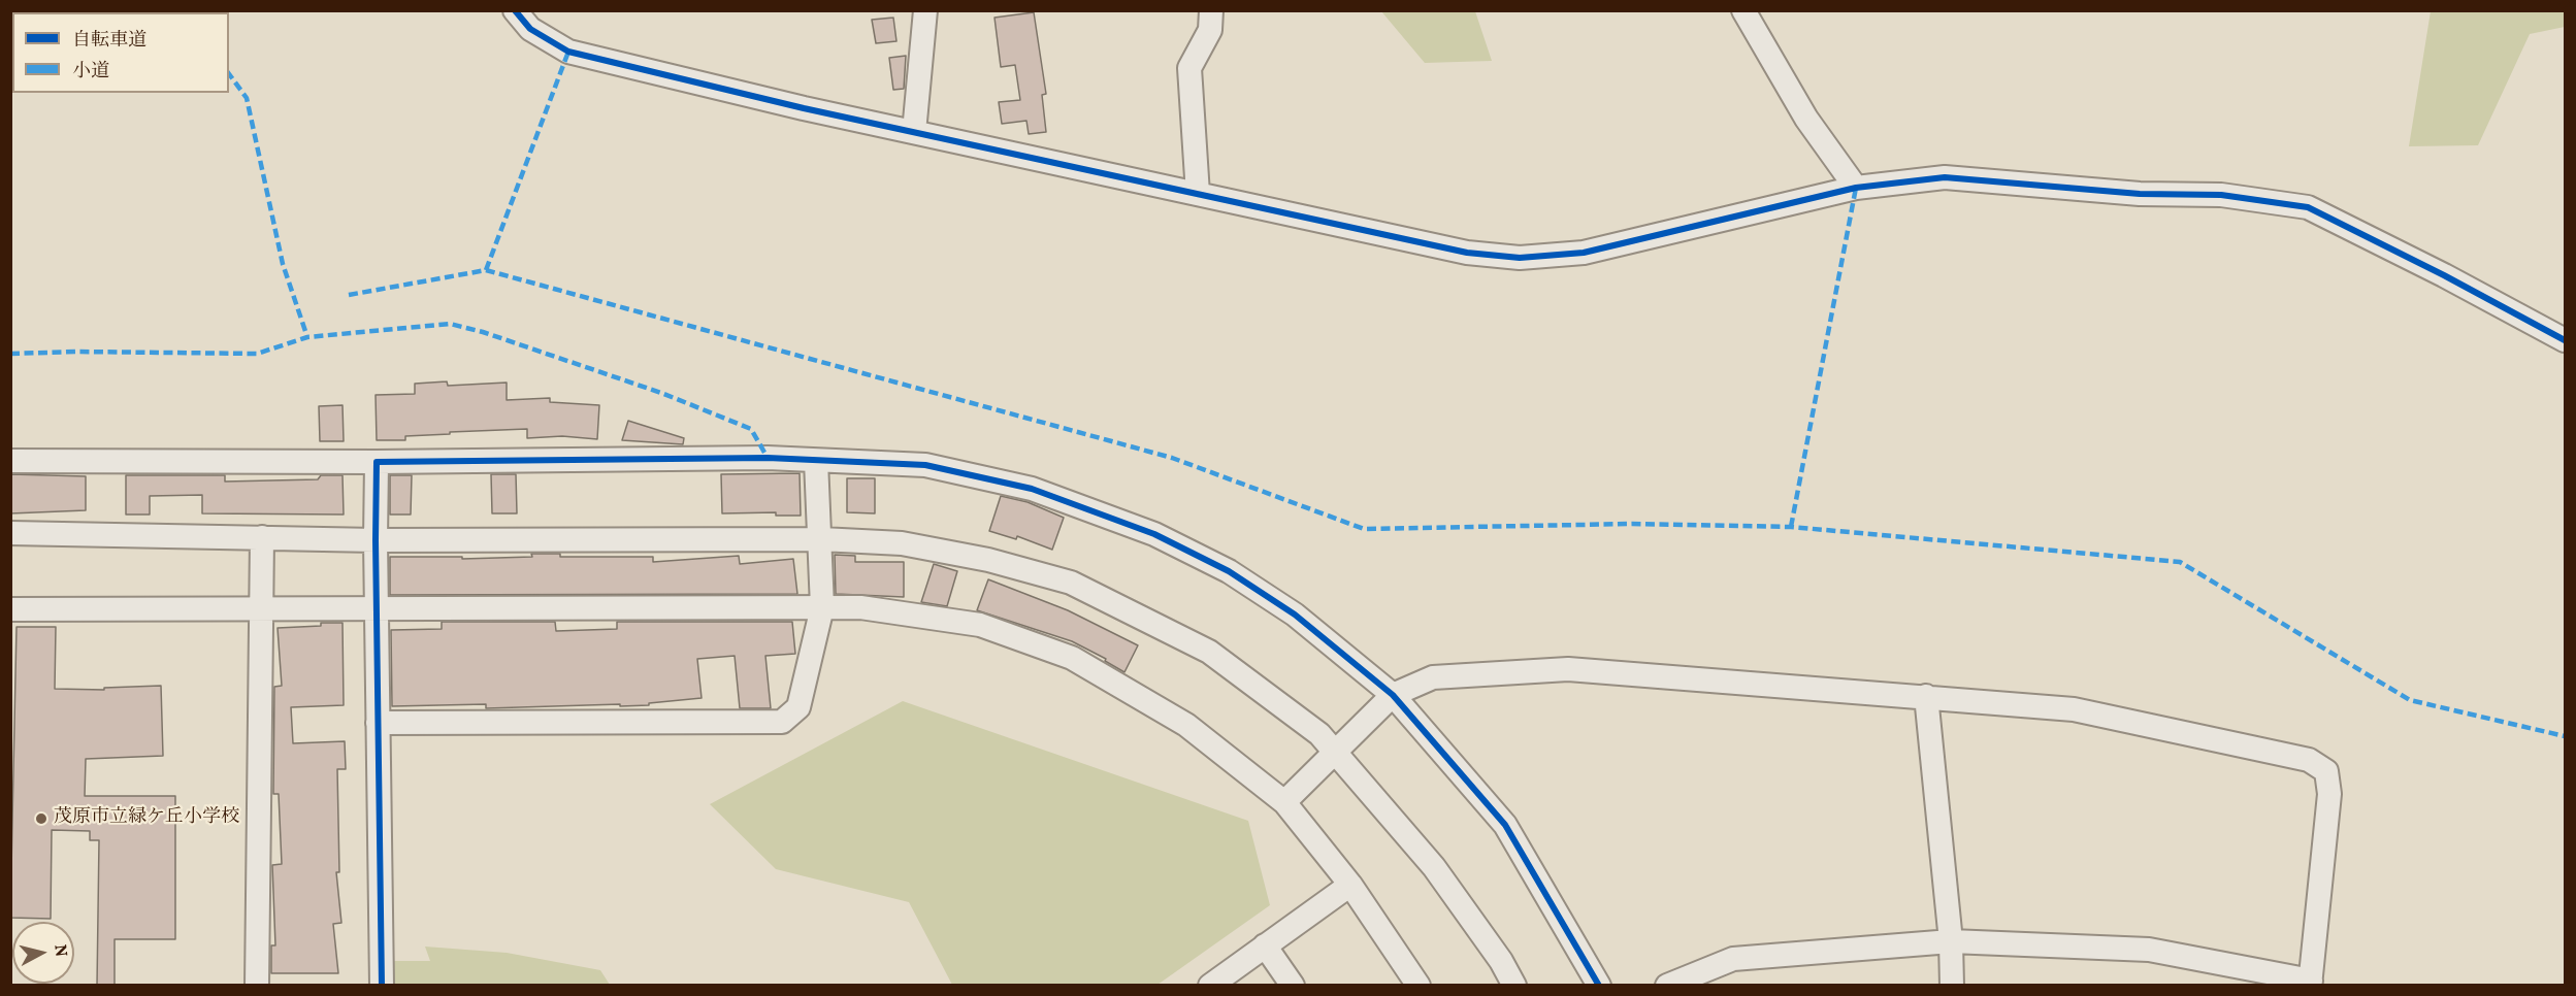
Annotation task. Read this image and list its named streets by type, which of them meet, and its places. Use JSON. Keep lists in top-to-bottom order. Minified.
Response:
{"places":["茂原市立緑ケ丘小学校"],"legend":["自転車道","小道"],"north":"right"}
